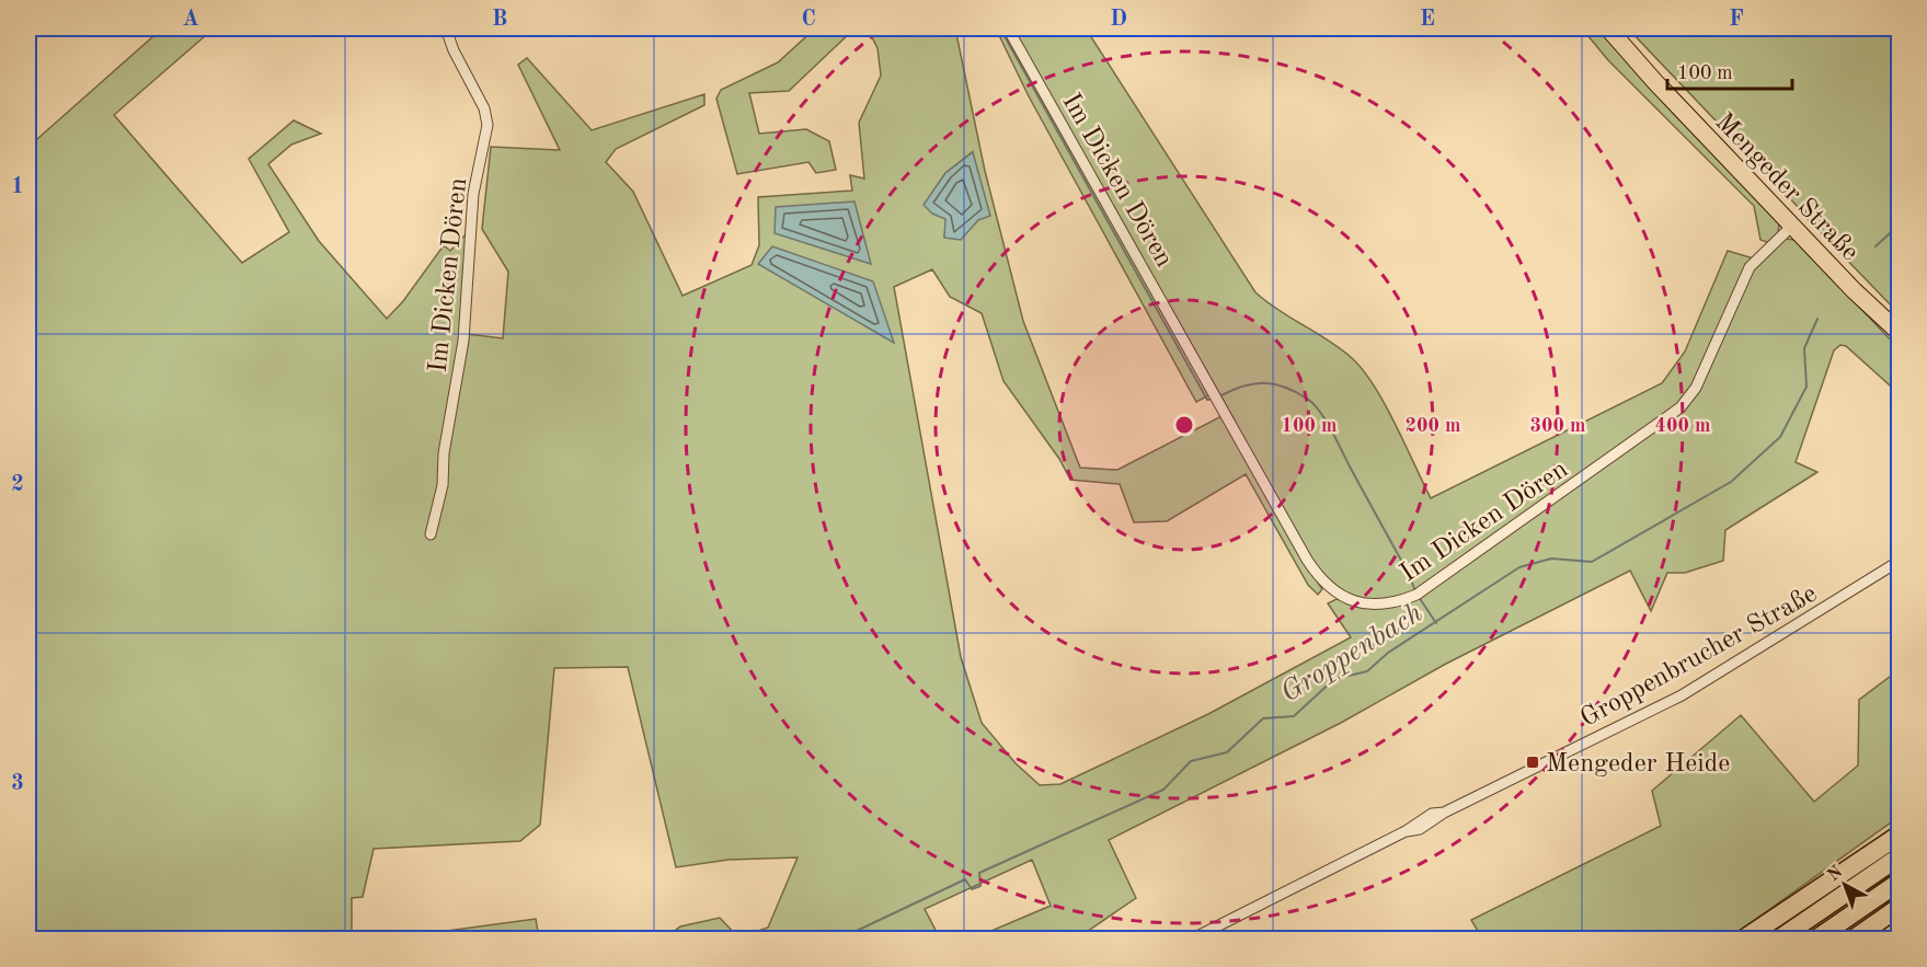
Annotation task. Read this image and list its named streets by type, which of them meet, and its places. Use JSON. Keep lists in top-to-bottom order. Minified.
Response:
{"streets":{"main road":["Mengeder Straße"],"street":["Im Dicken Dören","Groppenbrucher Straße"]},"crossings":[["Im Dicken Dören","Mengeder Straße"]],"water":["Groppenbach"],"places":{"transit":["Mengeder Heide"]},"scale_bar":"100 m","north":"top left","grid":{"columns":["A","B","C","D","E","F"],"rows":["1","2","3"]},"rings":["100 m","200 m","300 m","400 m"]}
